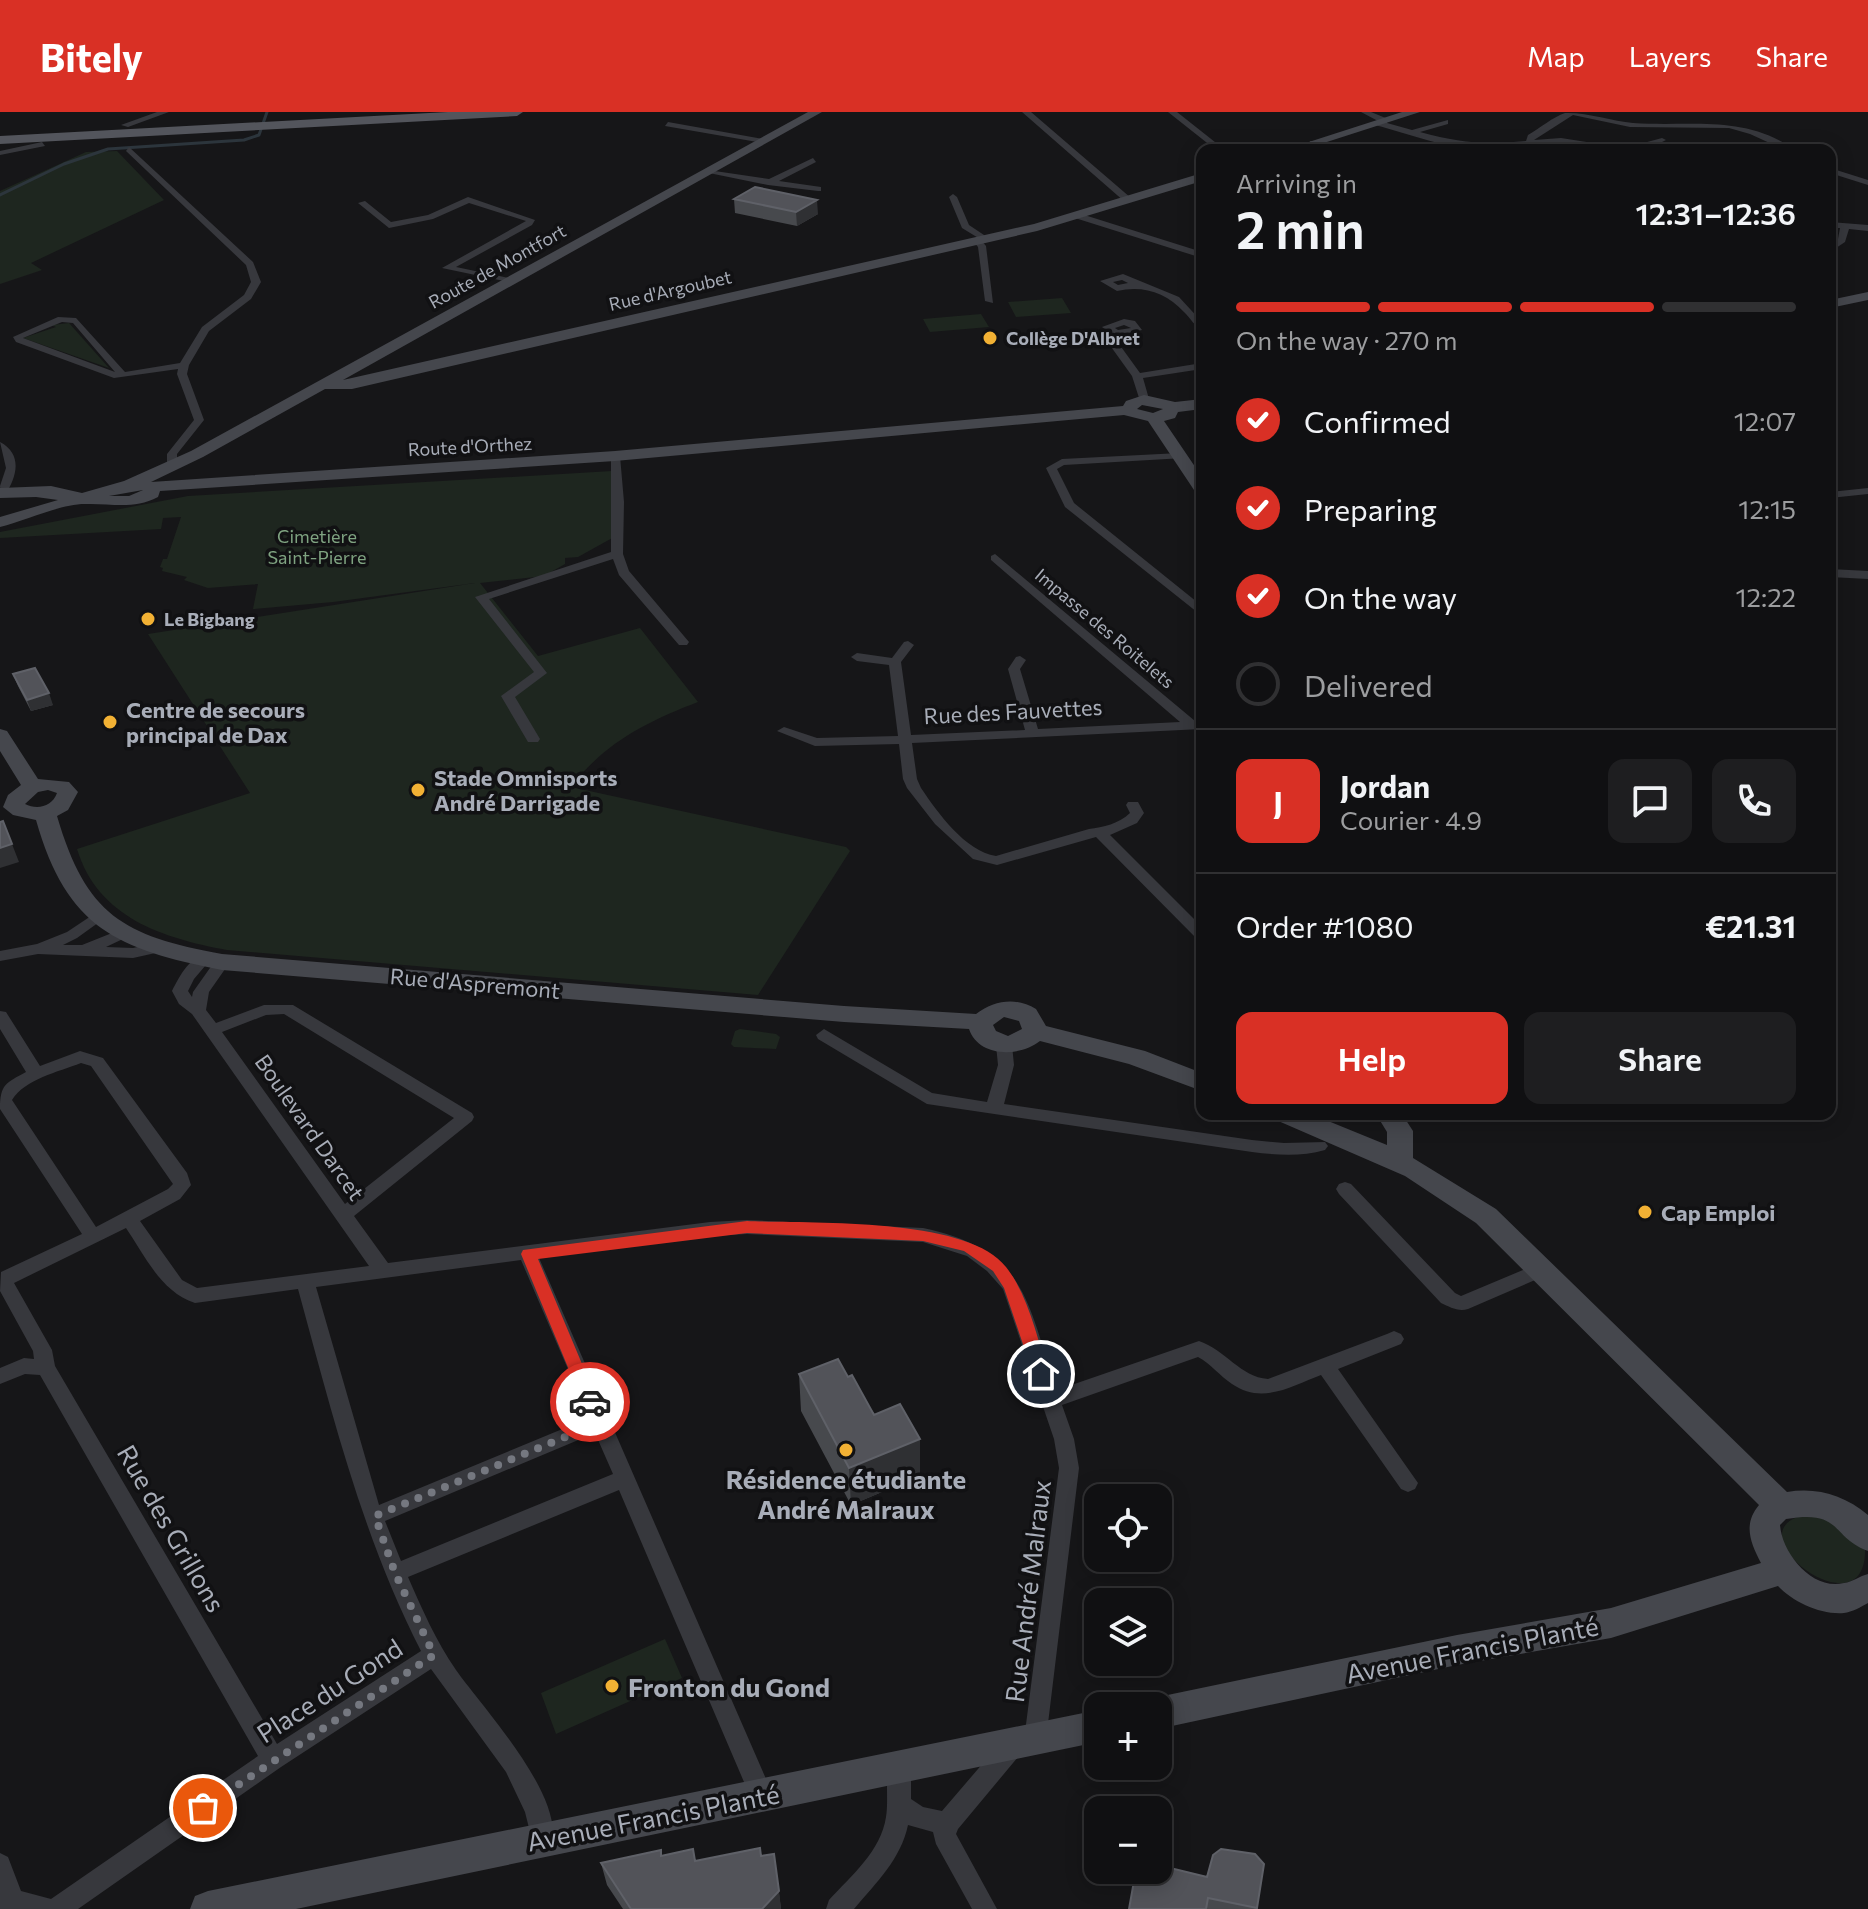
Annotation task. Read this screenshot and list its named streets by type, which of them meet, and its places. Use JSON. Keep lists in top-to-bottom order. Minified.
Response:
{"streets":{"main road":["Route de Montfort","Rue d'Argoubet","Route d'Orthez","Rue d'Aspremont","Avenue Francis Planté"],"street":["Impasse des Roitelets","Rue des Fauvettes","Boulevard Darcet","Rue des Grillons","Rue André Malraux","Place du Gond"]},"crossings":[["Route de Montfort","Rue d'Argoubet"],["Route de Montfort","Route d'Orthez"],["Rue d'Aspremont","Boulevard Darcet"],["Rue des Grillons","Place du Gond"],["Rue André Malraux","Avenue Francis Planté"]],"parks":["Cimetière Saint-Pierre"],"places":["Collège D'Albret","Le Bigbang","Centre de secours principal de Dax","Stade Omnisports André Darrigade","Cap Emploi","Résidence étudiante André Malraux","Fronton du Gond"],"page":{"header":"Bitely","nav":["Map","Layers","Share"],"heading":["2 min","Arriving in","12:31–12:36"],"panel":["Jordan","Courier · 4.9","Order #1080","€21.31"],"bar":"On the way · 270 m","list":[["Confirmed","12:07"],["Preparing","12:15"],["On the way","12:22"],"Delivered"],"round":"J","buttons":["Help","Share"],"map_buttons":["+","−"]}}
